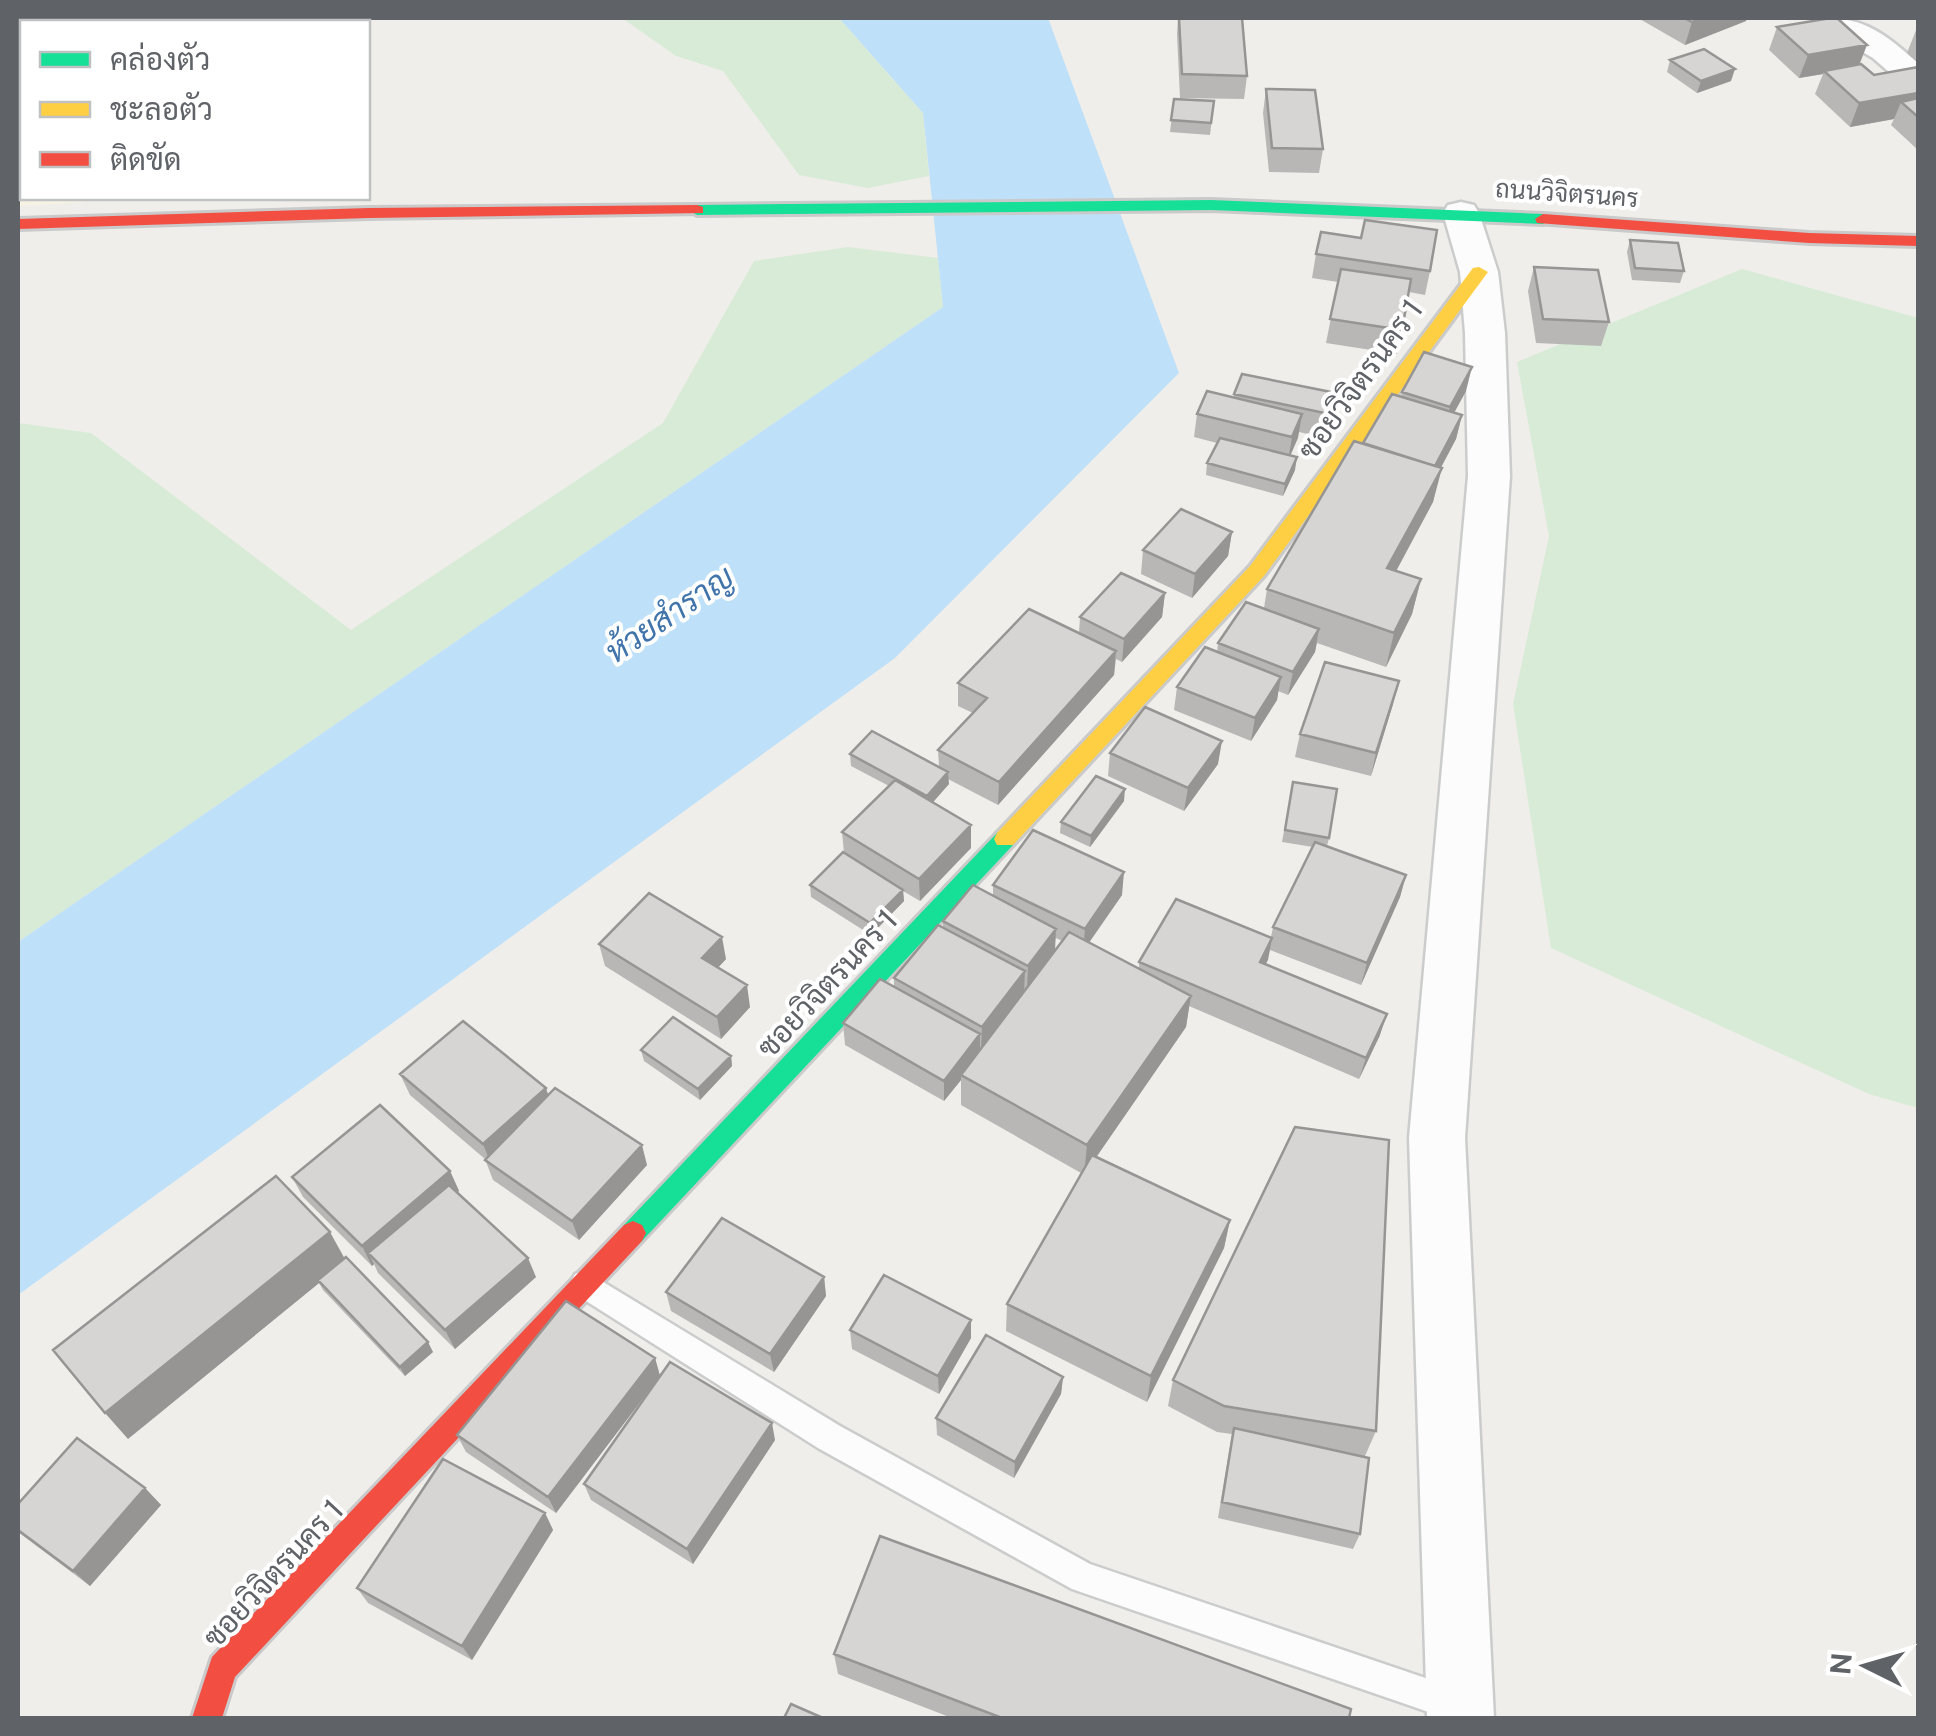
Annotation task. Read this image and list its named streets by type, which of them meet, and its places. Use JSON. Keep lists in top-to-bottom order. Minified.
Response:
{"streets":{"street":["ถนนวิจิตรนคร","ซอยวิจิตรนคร 1"]},"water":["ห้วยสำราญ"],"legend":["คล่องตัว","ชะลอตัว","ติดขัด"],"north":"left"}
